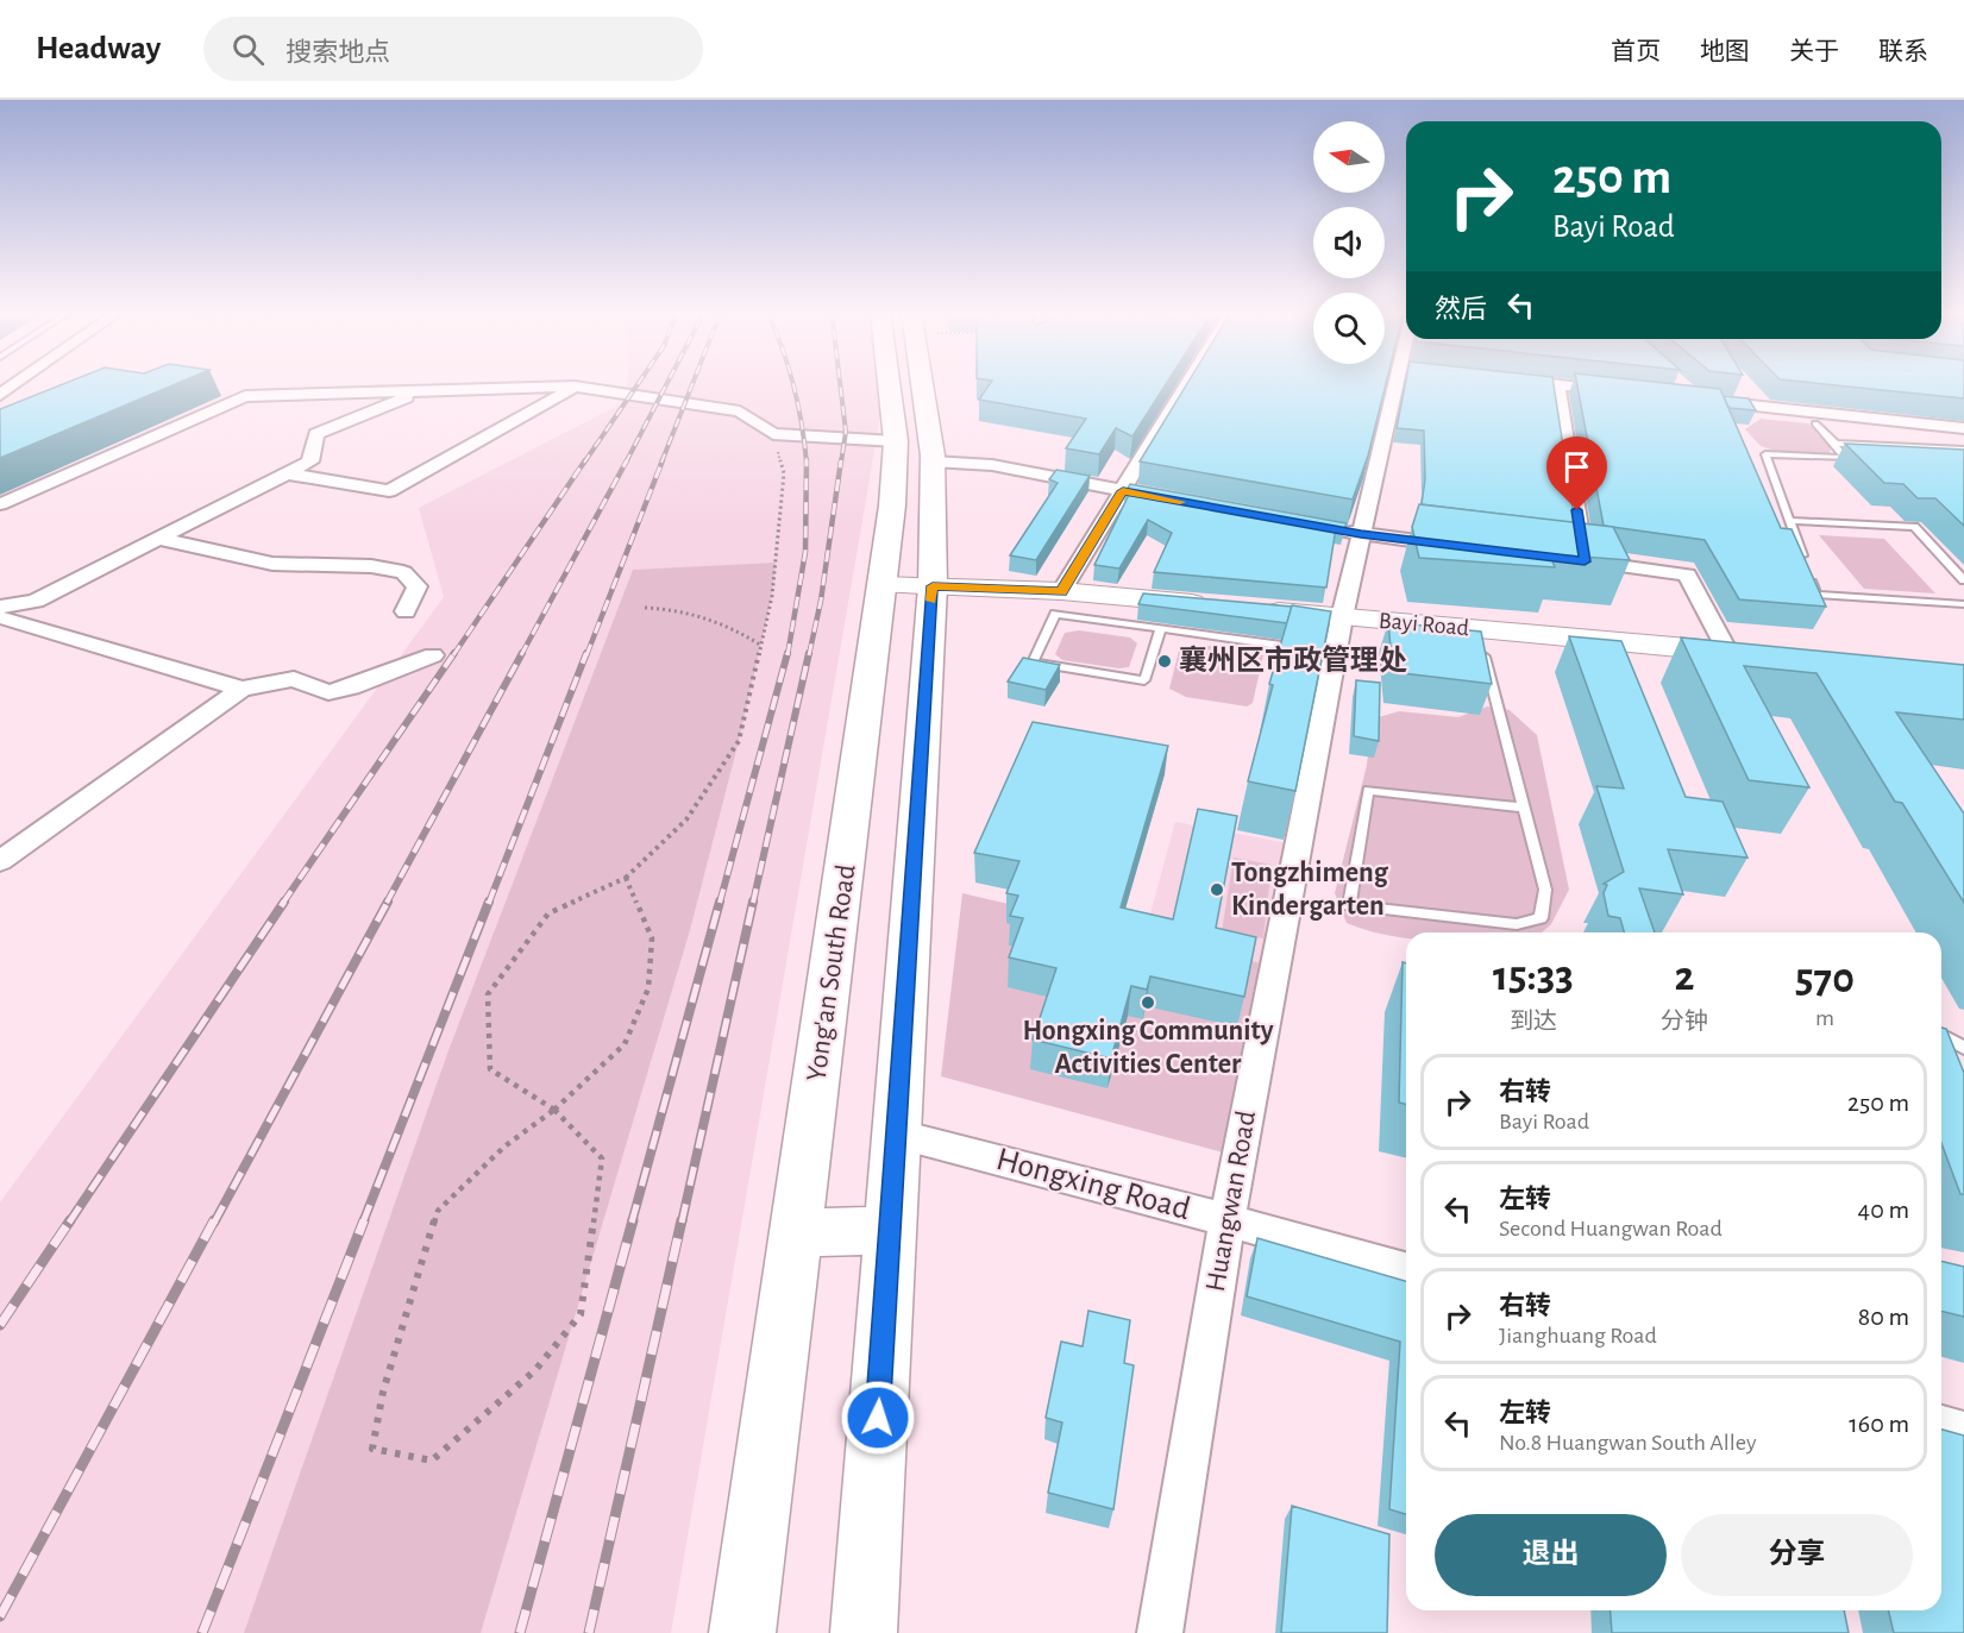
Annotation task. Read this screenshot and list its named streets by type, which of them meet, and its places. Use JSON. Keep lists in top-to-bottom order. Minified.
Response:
{"streets":{"main road":["Yong'an South Road"],"street":["Bayi Road","Hongxing Road","Huangwan Road"]},"crossings":[["Bayi Road","Huangwan Road"],["Yong'an South Road","Hongxing Road"],["Hongxing Road","Huangwan Road"]],"places":["襄州区市政管理处","Tongzhimeng Kindergarten","Hongxing Community Activities Center"],"north":"left","page":{"header":"Headway","search":"搜索地点","nav":["首页","地图","关于","联系"],"turn":["250 m","Bayi Road"],"then":"然后","eta":["15:33","到达","2","分钟","570","m"],"list":[{"name":"右转","note":"Bayi Road","value":"250 m"},{"name":"左转","note":"Second Huangwan Road","value":"40 m"},{"name":"右转","note":"Jianghuang Road","value":"80 m"},{"name":"左转","note":"No.8 Huangwan South Alley","value":"160 m"}],"buttons":["退出","分享"]}}
